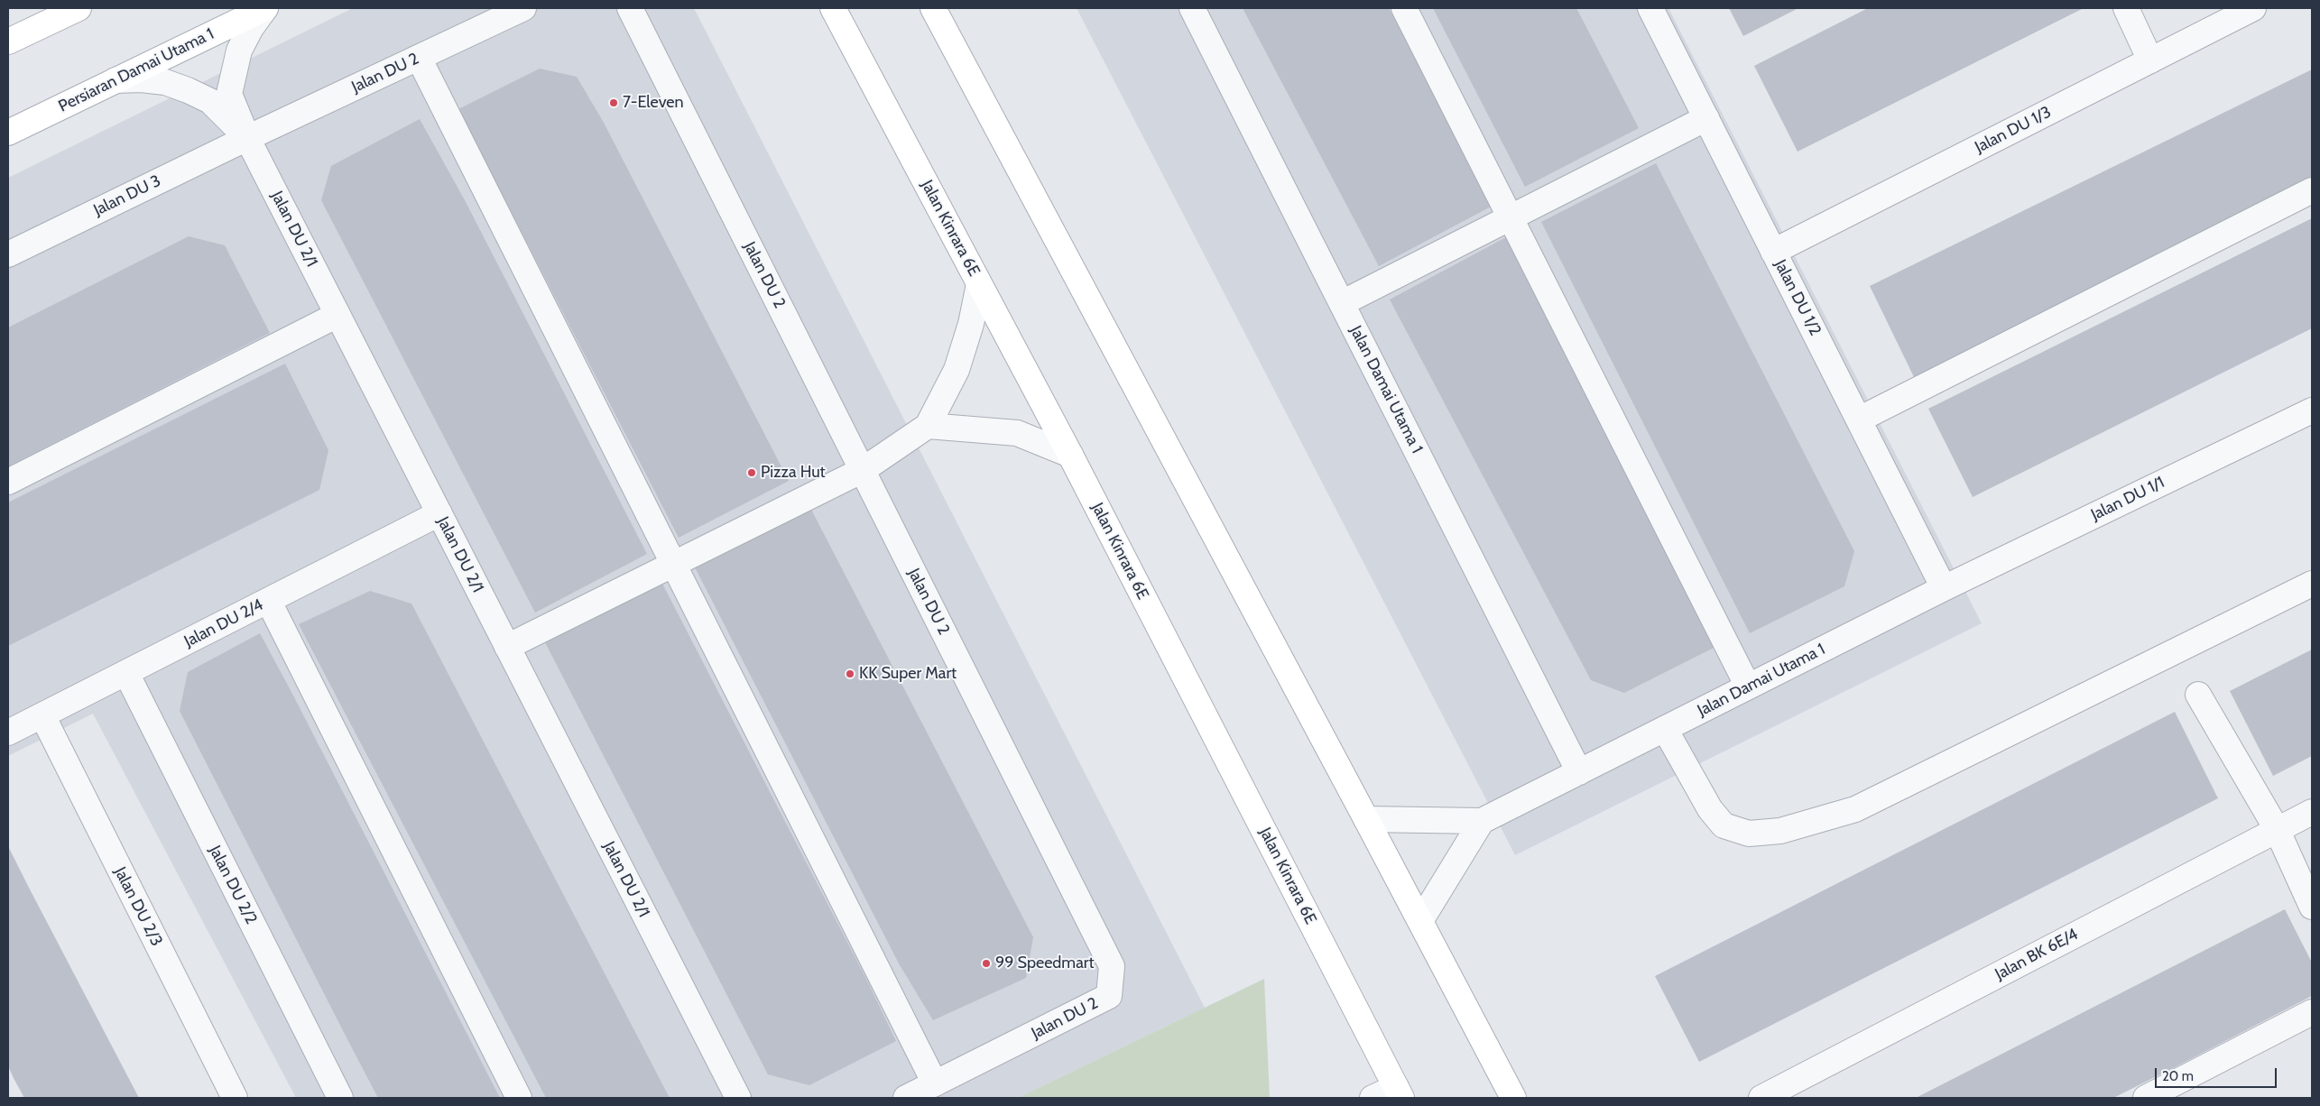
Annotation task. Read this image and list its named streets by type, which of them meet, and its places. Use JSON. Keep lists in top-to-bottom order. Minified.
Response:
{"streets":{"street":["Persiaran Damai Utama 1","Jalan DU 2","Jalan DU 1/3","Jalan DU 3","Jalan Kinrara 6E","Jalan DU 2/1","Jalan DU 1/2","Jalan Damai Utama 1","Jalan DU 1/1","Jalan DU 2/4","Jalan DU 2/2","Jalan DU 2/3","Jalan BK 6E/4"]},"crossings":[["Persiaran Damai Utama 1","Jalan DU 2/1"],["Jalan DU 2","Jalan DU 3"],["Jalan DU 2","Jalan DU 2/1"],["Jalan DU 1/3","Jalan DU 1/2"],["Jalan DU 3","Jalan DU 2/1"],["Jalan DU 2/1","Jalan DU 2/4"],["Jalan DU 1/2","Jalan Damai Utama 1"],["Jalan DU 1/2","Jalan DU 1/1"],["Jalan Damai Utama 1","Jalan DU 1/1"],["Jalan DU 2/4","Jalan DU 2/2"],["Jalan DU 2/4","Jalan DU 2/3"]],"places":["7-Eleven","Pizza Hut","KK Super Mart","99 Speedmart"],"scale_bar":"20 m"}
